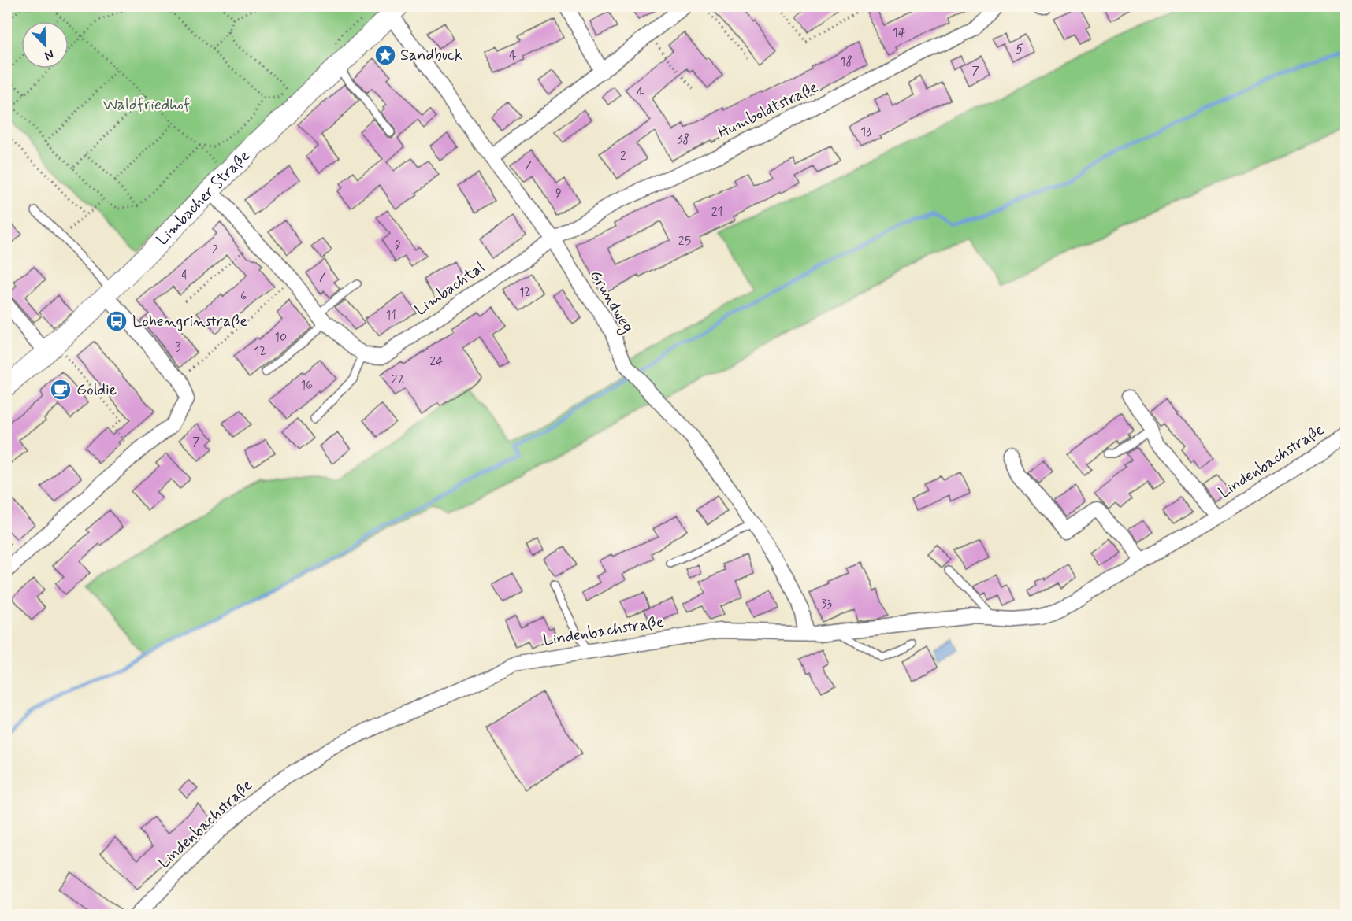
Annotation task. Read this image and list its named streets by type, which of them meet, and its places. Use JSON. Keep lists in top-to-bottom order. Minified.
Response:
{"streets":{"main road":["Limbacher Straße"],"street":["Humboldtstraße","Limbachtal","Grundweg","Lindenbachstraße"]},"crossings":[["Humboldtstraße","Limbachtal"],["Humboldtstraße","Grundweg"],["Limbacher Straße","Grundweg"],["Limbachtal","Grundweg"],["Grundweg","Lindenbachstraße"]],"parks":["Waldfriedhof"],"places":{"place":["Sandbuck"],"bus stop":["Lohengrinstraße"],"cafe":["Goldie"]},"house_numbers":["14","5","4","18","7","4","13","38","2","7","9","21","25","9","2","4","7","12","6","11","10","3","12","24","22","16","7","33"],"north":"bottom right"}
